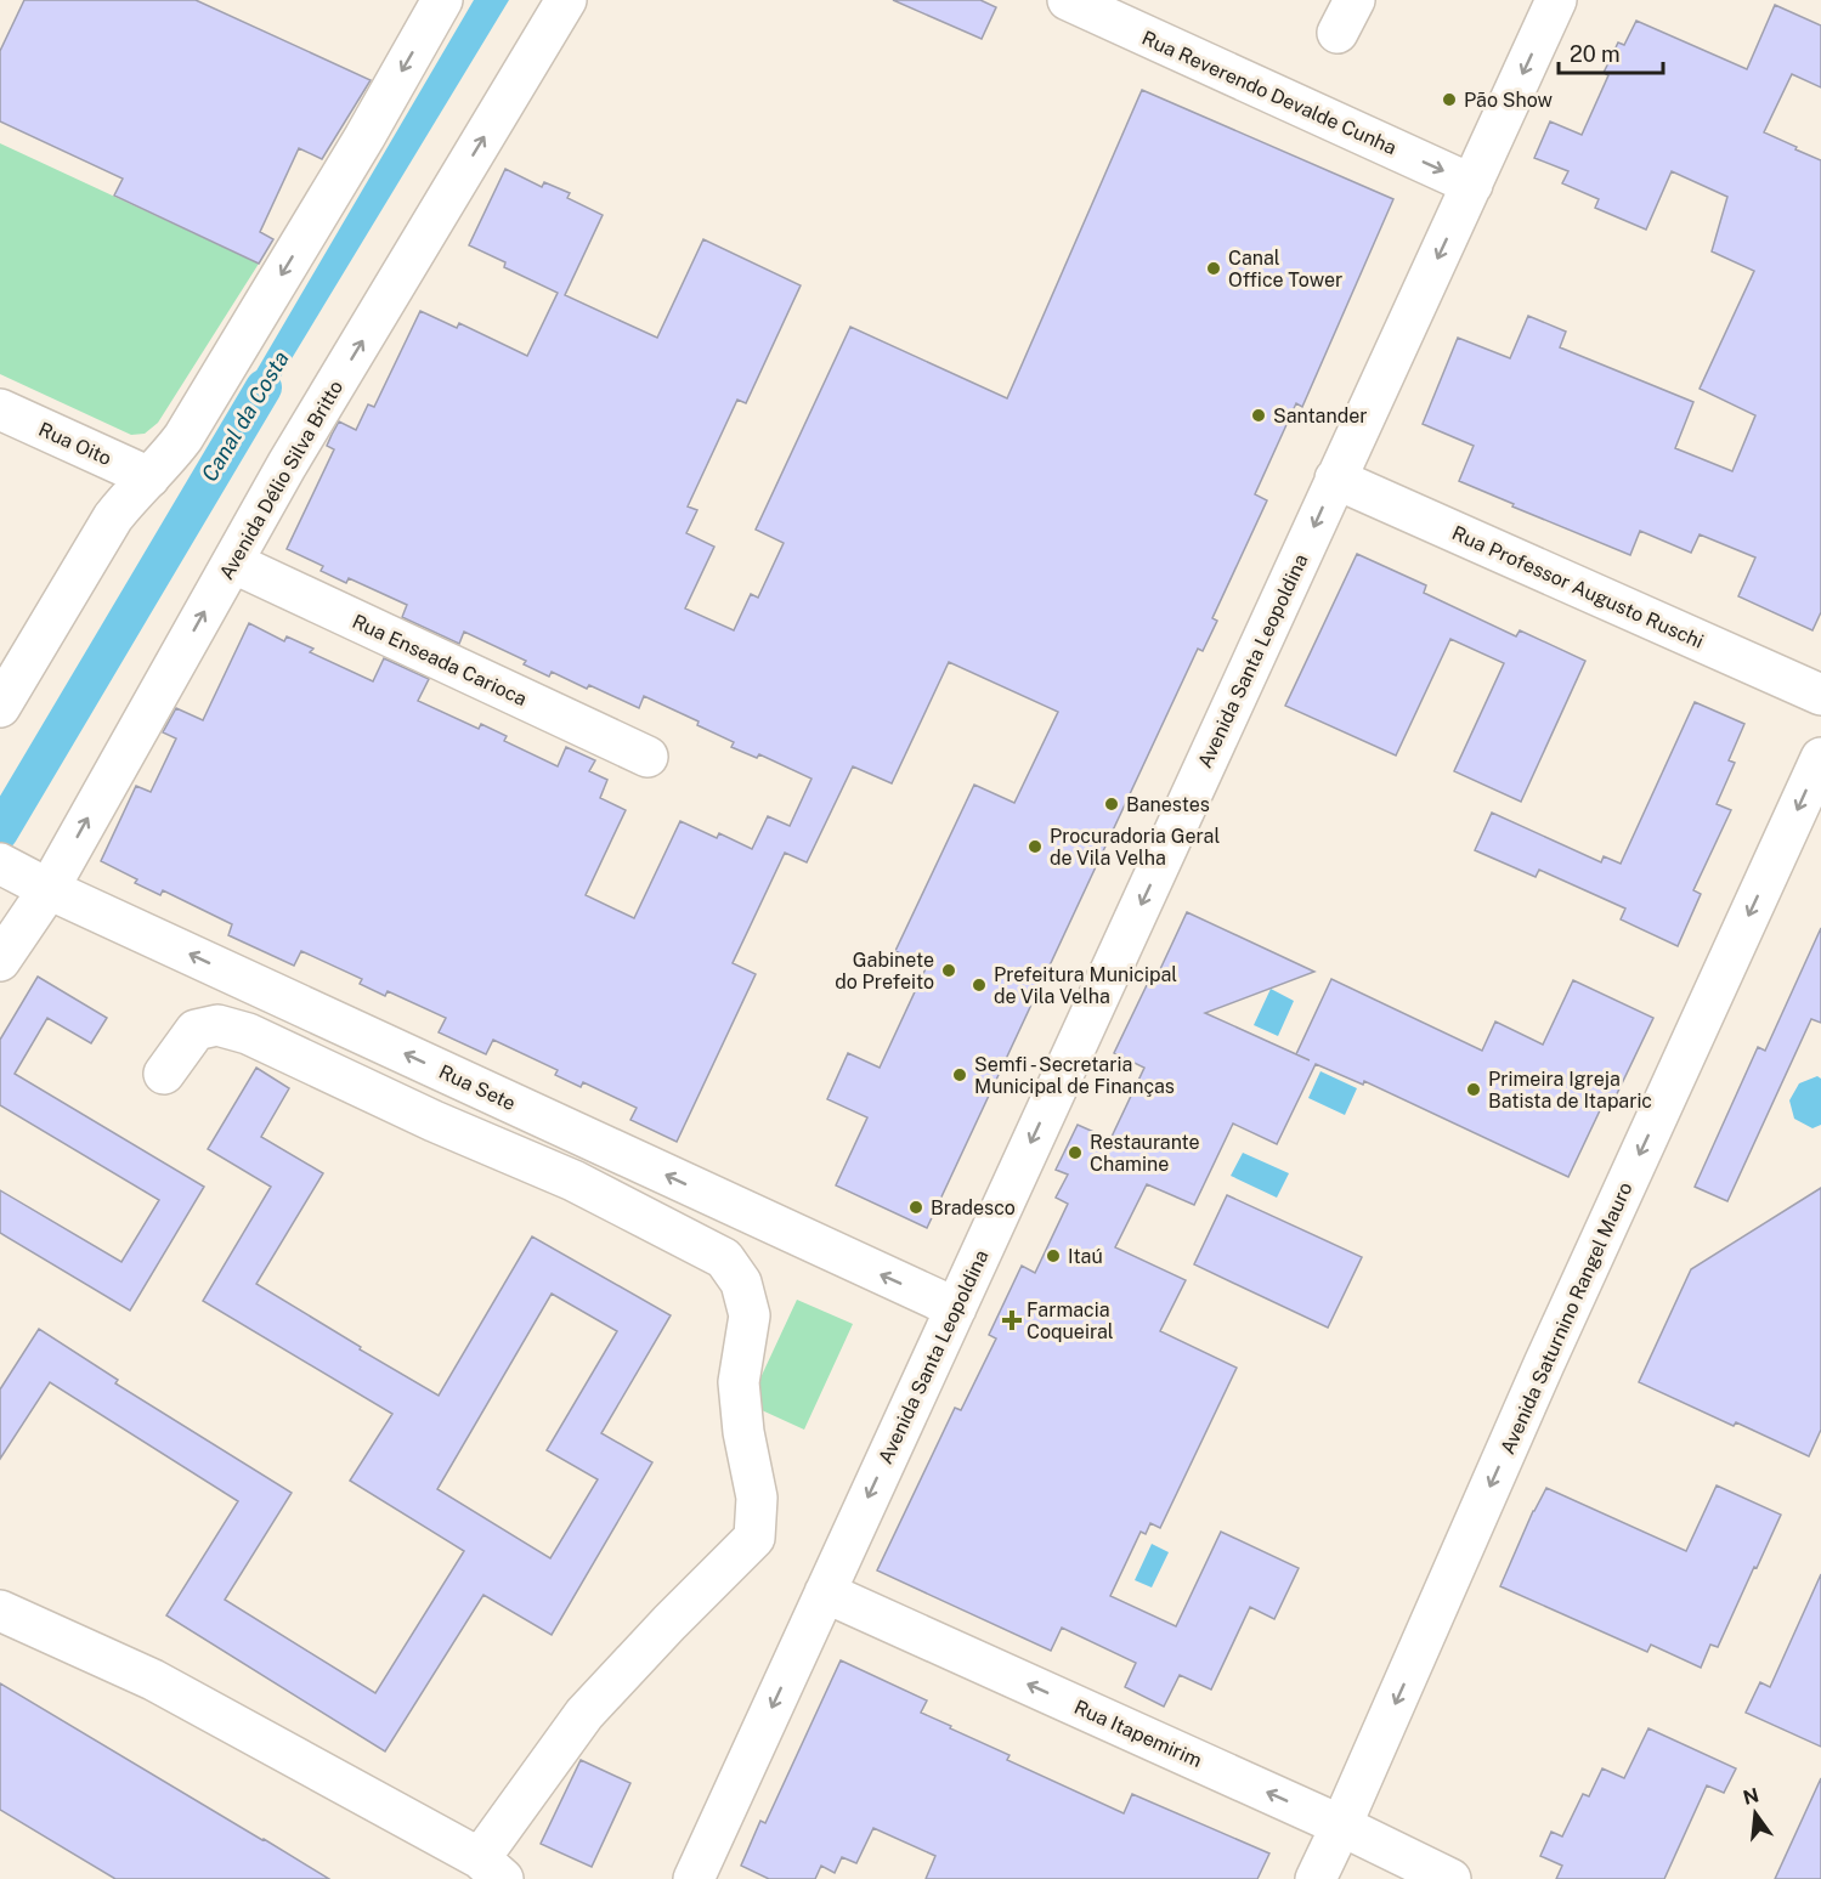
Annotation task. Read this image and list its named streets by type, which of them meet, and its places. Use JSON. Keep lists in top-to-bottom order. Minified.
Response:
{"streets":{"street":["Rua Reverendo Devalde Cunha","Rua Oito","Avenida Délio Silva Britto","Rua Professor Augusto Ruschi","Rua Enseada Carioca","Avenida Santa Leopoldina","Rua Sete","Avenida Saturnino Rangel Mauro","Rua Itapemirim"]},"crossings":[["Rua Reverendo Devalde Cunha","Avenida Santa Leopoldina"],["Avenida Délio Silva Britto","Rua Enseada Carioca"],["Avenida Délio Silva Britto","Rua Sete"],["Rua Professor Augusto Ruschi","Avenida Santa Leopoldina"],["Avenida Santa Leopoldina","Rua Sete"],["Avenida Santa Leopoldina","Rua Itapemirim"],["Avenida Saturnino Rangel Mauro","Rua Itapemirim"]],"one_way":["Rua Reverendo Devalde Cunha","Avenida Santa Leopoldina","Rua Sete","Avenida Saturnino Rangel Mauro","Rua Itapemirim"],"water":["Canal da Costa"],"places":{"other":["Pão Show","Canal Office Tower","Santander","Banestes","Procuradoria Geral de Vila Velha","Gabinete do Prefeito","Prefeitura Municipal de Vila Velha","Semfi - Secretaria Municipal de Finanças","Primeira Igreja Batista de Itaparic","Restaurante Chamine","Bradesco","Itaú"],"health":["Farmacia Coqueiral"]},"scale_bar":"20 m","north":"top"}
